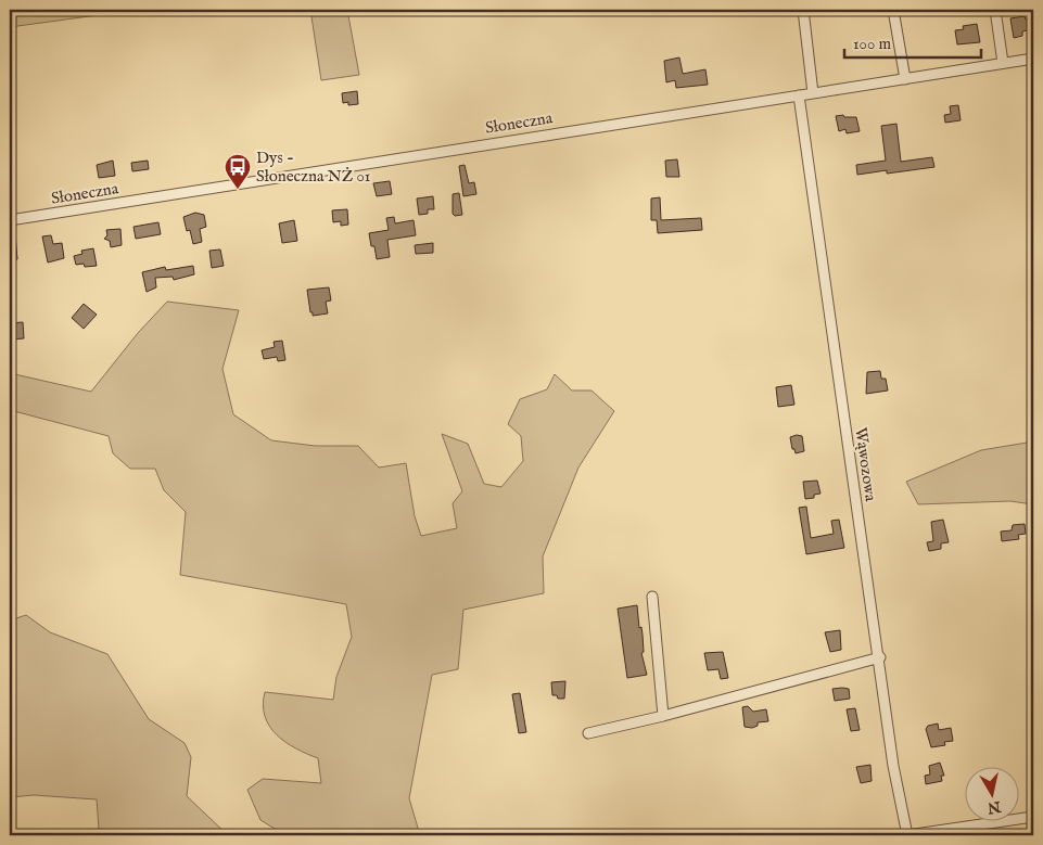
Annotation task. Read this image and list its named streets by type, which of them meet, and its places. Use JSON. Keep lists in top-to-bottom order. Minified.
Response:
{"streets":{"street":["Słoneczna","Wąwozowa"]},"crossings":[["Słoneczna","Wąwozowa"]],"places":{"bus stop":["Dys - Słoneczna NŻ 01"]},"scale_bar":"100 m","north":"bottom"}
